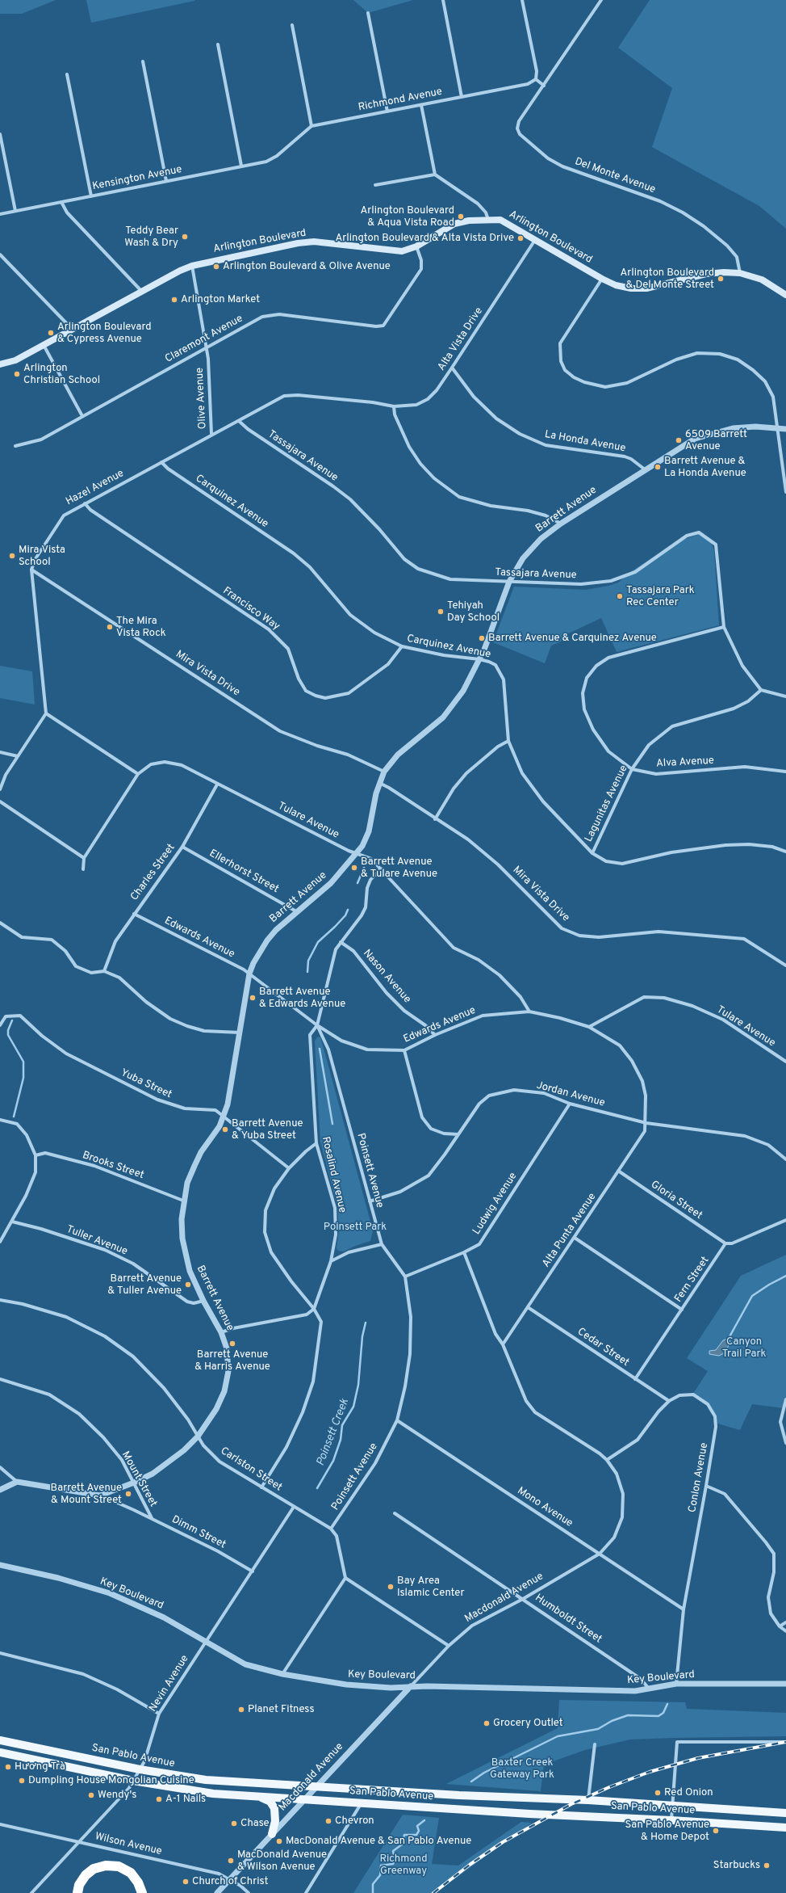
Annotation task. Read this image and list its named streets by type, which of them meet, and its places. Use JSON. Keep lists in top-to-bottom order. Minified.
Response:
{"streets":{"main road":["Arlington Boulevard","San Pablo Avenue"],"street":["Richmond Avenue","Del Monte Avenue","Kensington Avenue","Claremont Avenue","Alta Vista Drive","Olive Avenue","La Honda Avenue","Tassajara Avenue","Hazel Avenue","Carquinez Avenue","Barrett Avenue","Francisco Way","Mira Vista Drive","Alva Avenue","Lagunitas Avenue","Tulare Avenue","Ellerhorst Street","Charles Street","Edwards Avenue","Nason Avenue","Yuba Street","Jordan Avenue","Brooks Street","Poinsett Avenue","Rosalind Avenue","Gloria Street","Ludwig Avenue","Alta Punta Avenue","Tuller Avenue","Fern Street","Cedar Street","Carlston Street","Conlon Avenue","Mount Street","Mono Avenue","Dimm Street","Key Boulevard","Macdonald Avenue","Humboldt Street","Nevin Avenue","Wilson Avenue"]},"crossings":[["Richmond Avenue","Kensington Avenue"],["Del Monte Avenue","Arlington Boulevard"],["Arlington Boulevard","Claremont Avenue"],["Arlington Boulevard","Alta Vista Drive"],["Arlington Boulevard","Olive Avenue"],["Claremont Avenue","Olive Avenue"],["Alta Vista Drive","La Honda Avenue"],["Alta Vista Drive","Hazel Avenue"],["Olive Avenue","Hazel Avenue"],["La Honda Avenue","Barrett Avenue"],["Tassajara Avenue","Hazel Avenue"],["Tassajara Avenue","Barrett Avenue"],["Tassajara Avenue","Alva Avenue"],["Tassajara Avenue","Lagunitas Avenue"],["Hazel Avenue","Carquinez Avenue"],["Hazel Avenue","Francisco Way"],["Hazel Avenue","Mira Vista Drive"],["Carquinez Avenue","Barrett Avenue"],["Carquinez Avenue","Francisco Way"],["Carquinez Avenue","Lagunitas Avenue"],["Barrett Avenue","Mira Vista Drive"],["Barrett Avenue","Tulare Avenue"],["Barrett Avenue","Ellerhorst Street"],["Barrett Avenue","Edwards Avenue"],["Barrett Avenue","Yuba Street"],["Barrett Avenue","Brooks Street"],["Barrett Avenue","Tuller Avenue"],["Barrett Avenue","Carlston Street"],["Barrett Avenue","Mount Street"],["Barrett Avenue","Dimm Street"],["Alva Avenue","Lagunitas Avenue"],["Tulare Avenue","Charles Street"],["Tulare Avenue","Edwards Avenue"],["Ellerhorst Street","Charles Street"],["Charles Street","Edwards Avenue"],["Edwards Avenue","Nason Avenue"],["Edwards Avenue","Jordan Avenue"],["Edwards Avenue","Poinsett Avenue"],["Edwards Avenue","Rosalind Avenue"],["Edwards Avenue","Alta Punta Avenue"],["Jordan Avenue","Poinsett Avenue"],["Jordan Avenue","Ludwig Avenue"],["Jordan Avenue","Alta Punta Avenue"],["Poinsett Avenue","Rosalind Avenue"],["Poinsett Avenue","Ludwig Avenue"],["Poinsett Avenue","Carlston Street"],["Poinsett Avenue","Mono Avenue"],["Gloria Street","Alta Punta Avenue"],["Gloria Street","Fern Street"],["Alta Punta Avenue","Cedar Street"],["Alta Punta Avenue","Macdonald Avenue"],["Fern Street","Cedar Street"],["Cedar Street","Conlon Avenue"],["Carlston Street","Nevin Avenue"],["Conlon Avenue","Mono Avenue"],["Conlon Avenue","Key Boulevard"],["Conlon Avenue","Macdonald Avenue"],["Mount Street","Dimm Street"],["Mono Avenue","Macdonald Avenue"],["Dimm Street","Nevin Avenue"],["Key Boulevard","Macdonald Avenue"],["Key Boulevard","Humboldt Street"],["Key Boulevard","Nevin Avenue"],["Macdonald Avenue","Humboldt Street"],["Macdonald Avenue","San Pablo Avenue"],["Macdonald Avenue","Wilson Avenue"],["Nevin Avenue","San Pablo Avenue"],["Nevin Avenue","Wilson Avenue"]],"water":["Poinsett Creek"],"parks":["Poinsett Park","Canyon Trail Park","Baxter Creek Gateway Park","Richmond Greenway"],"places":["Arlington Boulevard & Aqua Vista Road","Teddy Bear Wash & Dry","Arlington Boulevard & Alta Vista Drive","Arlington Boulevard & Olive Avenue","Arlington Boulevard & Del Monte Street","Arlington Market","Arlington Boulevard & Cypress Avenue","Arlington Christian School","6509 Barrett Avenue","Barrett Avenue & La Honda Avenue","Mira Vista School","Tassajara Park Rec Center","Tehiyah Day School","The Mira Vista Rock","Barrett Avenue & Carquinez Avenue","Barrett Avenue & Tulare Avenue","Barrett Avenue & Edwards Avenue","Barrett Avenue & Yuba Street","Barrett Avenue & Tuller Avenue","Barrett Avenue & Harris Avenue","Barrett Avenue & Mount Street","Bay Area Islamic Center","Planet Fitness","Grocery Outlet","Hương Trà","Dumpling House Mongolian Cuisine","Red Onion","Wendy's","A-1 Nails","Chevron","Chase","San Pablo Avenue & Home Depot","MacDonald Avenue & San Pablo Avenue","MacDonald Avenue & Wilson Avenue","Starbucks","Church of Christ"]}
